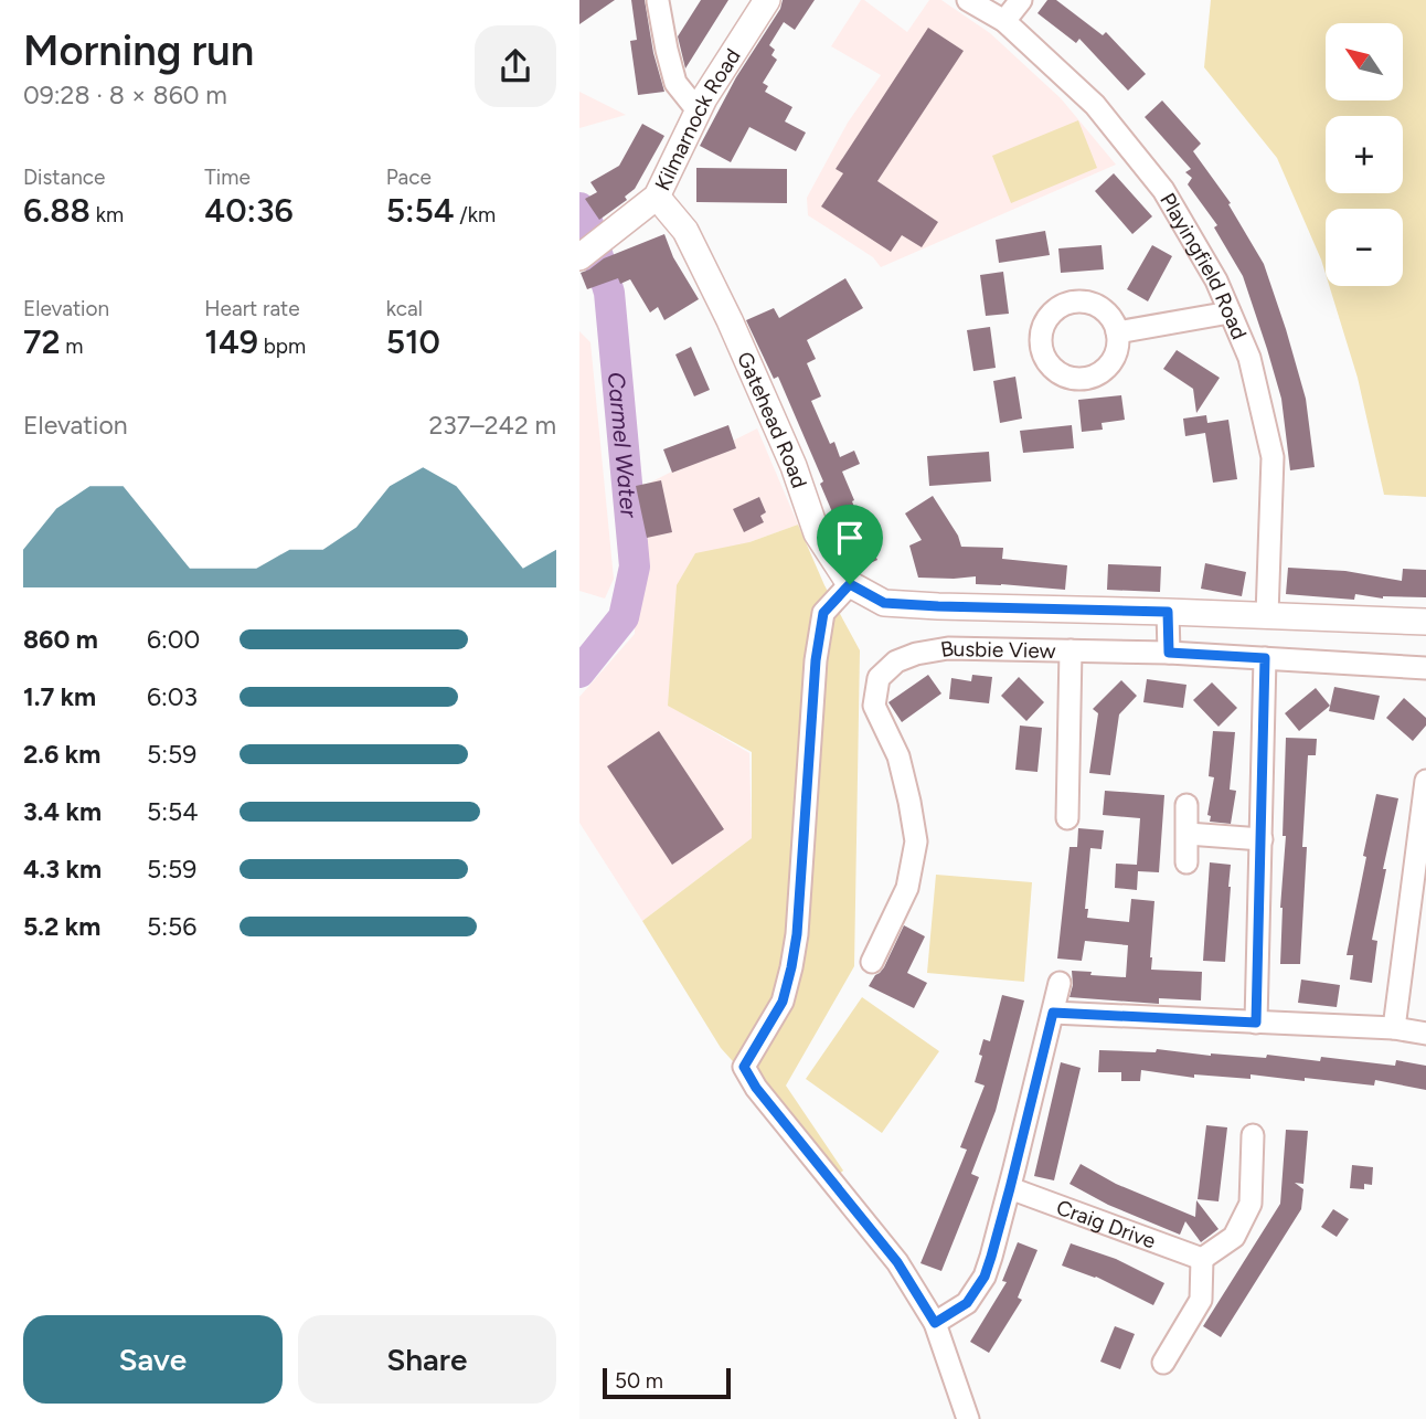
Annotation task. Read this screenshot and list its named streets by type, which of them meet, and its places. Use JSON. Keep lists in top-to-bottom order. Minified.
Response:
{"streets":{"main road":["Kilmarnock Road","Gatehead Road"],"street":["Playingfield Road","Busbie View","Craig Drive"]},"crossings":[["Kilmarnock Road","Gatehead Road"],["Playingfield Road","Gatehead Road"]],"water":["Carmel Water"],"scale_bar":"50 m","north":"top left","page":{"heading":["Morning run","09:28 · 8 × 860 m"],"map_buttons":["+","−"],"stats":[["Distance","6.88 km"],["Time","40:36"],["Pace","5:54 /km"],["Elevation","72 m"],["Heart rate","149 bpm"],["kcal","510"]],"chart":["Elevation","237–242 m"],"list":[{"name":"860 m","note":"6:00"},{"name":"1.7 km","note":"6:03"},{"name":"2.6 km","note":"5:59"},{"name":"3.4 km","note":"5:54"},{"name":"4.3 km","note":"5:59"},{"name":"5.2 km","note":"5:56"}],"buttons":["Save","Share"],"scale":"50 m"}}
